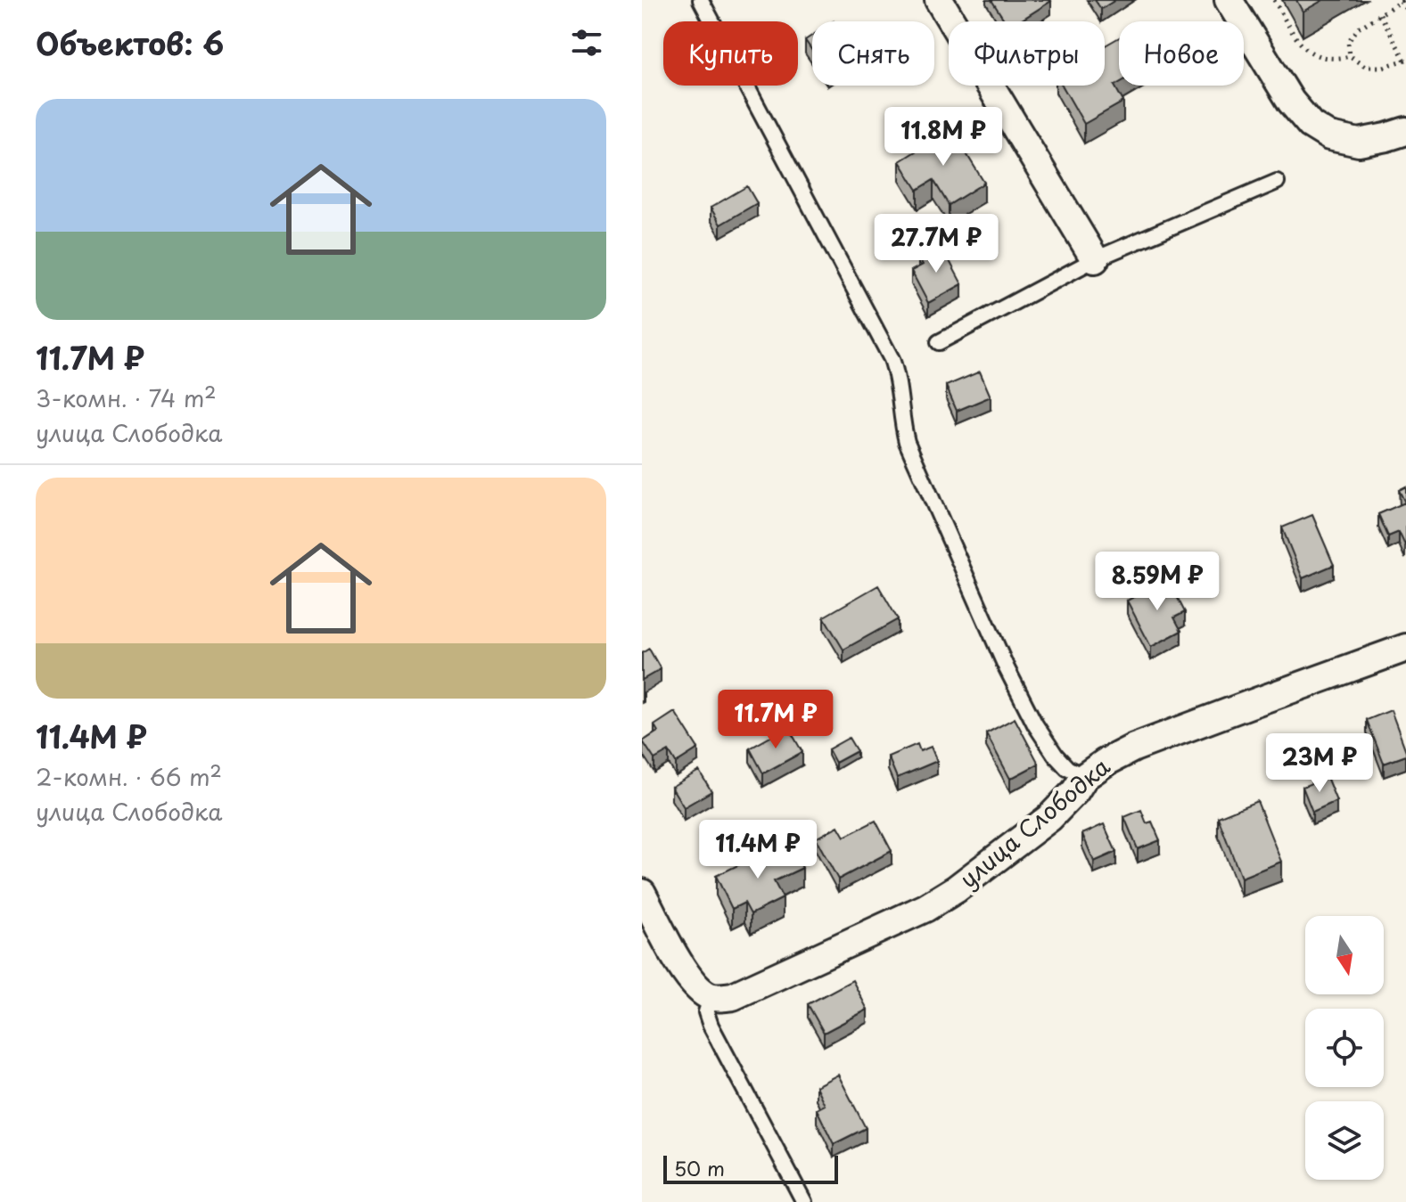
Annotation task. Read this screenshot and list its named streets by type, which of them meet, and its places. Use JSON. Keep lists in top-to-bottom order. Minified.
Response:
{"streets":{"street":["улица Слободка"]},"scale_bar":"50 m","north":"bottom","page":{"heading":"Объектов: 6","chip":["Купить","Снять","Фильтры","Новое"],"list":[{"name":"11.7M ₽","note":"3-комн. · 74 m² · улица Слободка"},{"name":"11.4M ₽","note":"2-комн. · 66 m² · улица Слободка"}],"price":["11.8M ₽","27.7M ₽","8.59M ₽","11.7M ₽","23M ₽","11.4M ₽"],"scale":"50 m"}}
